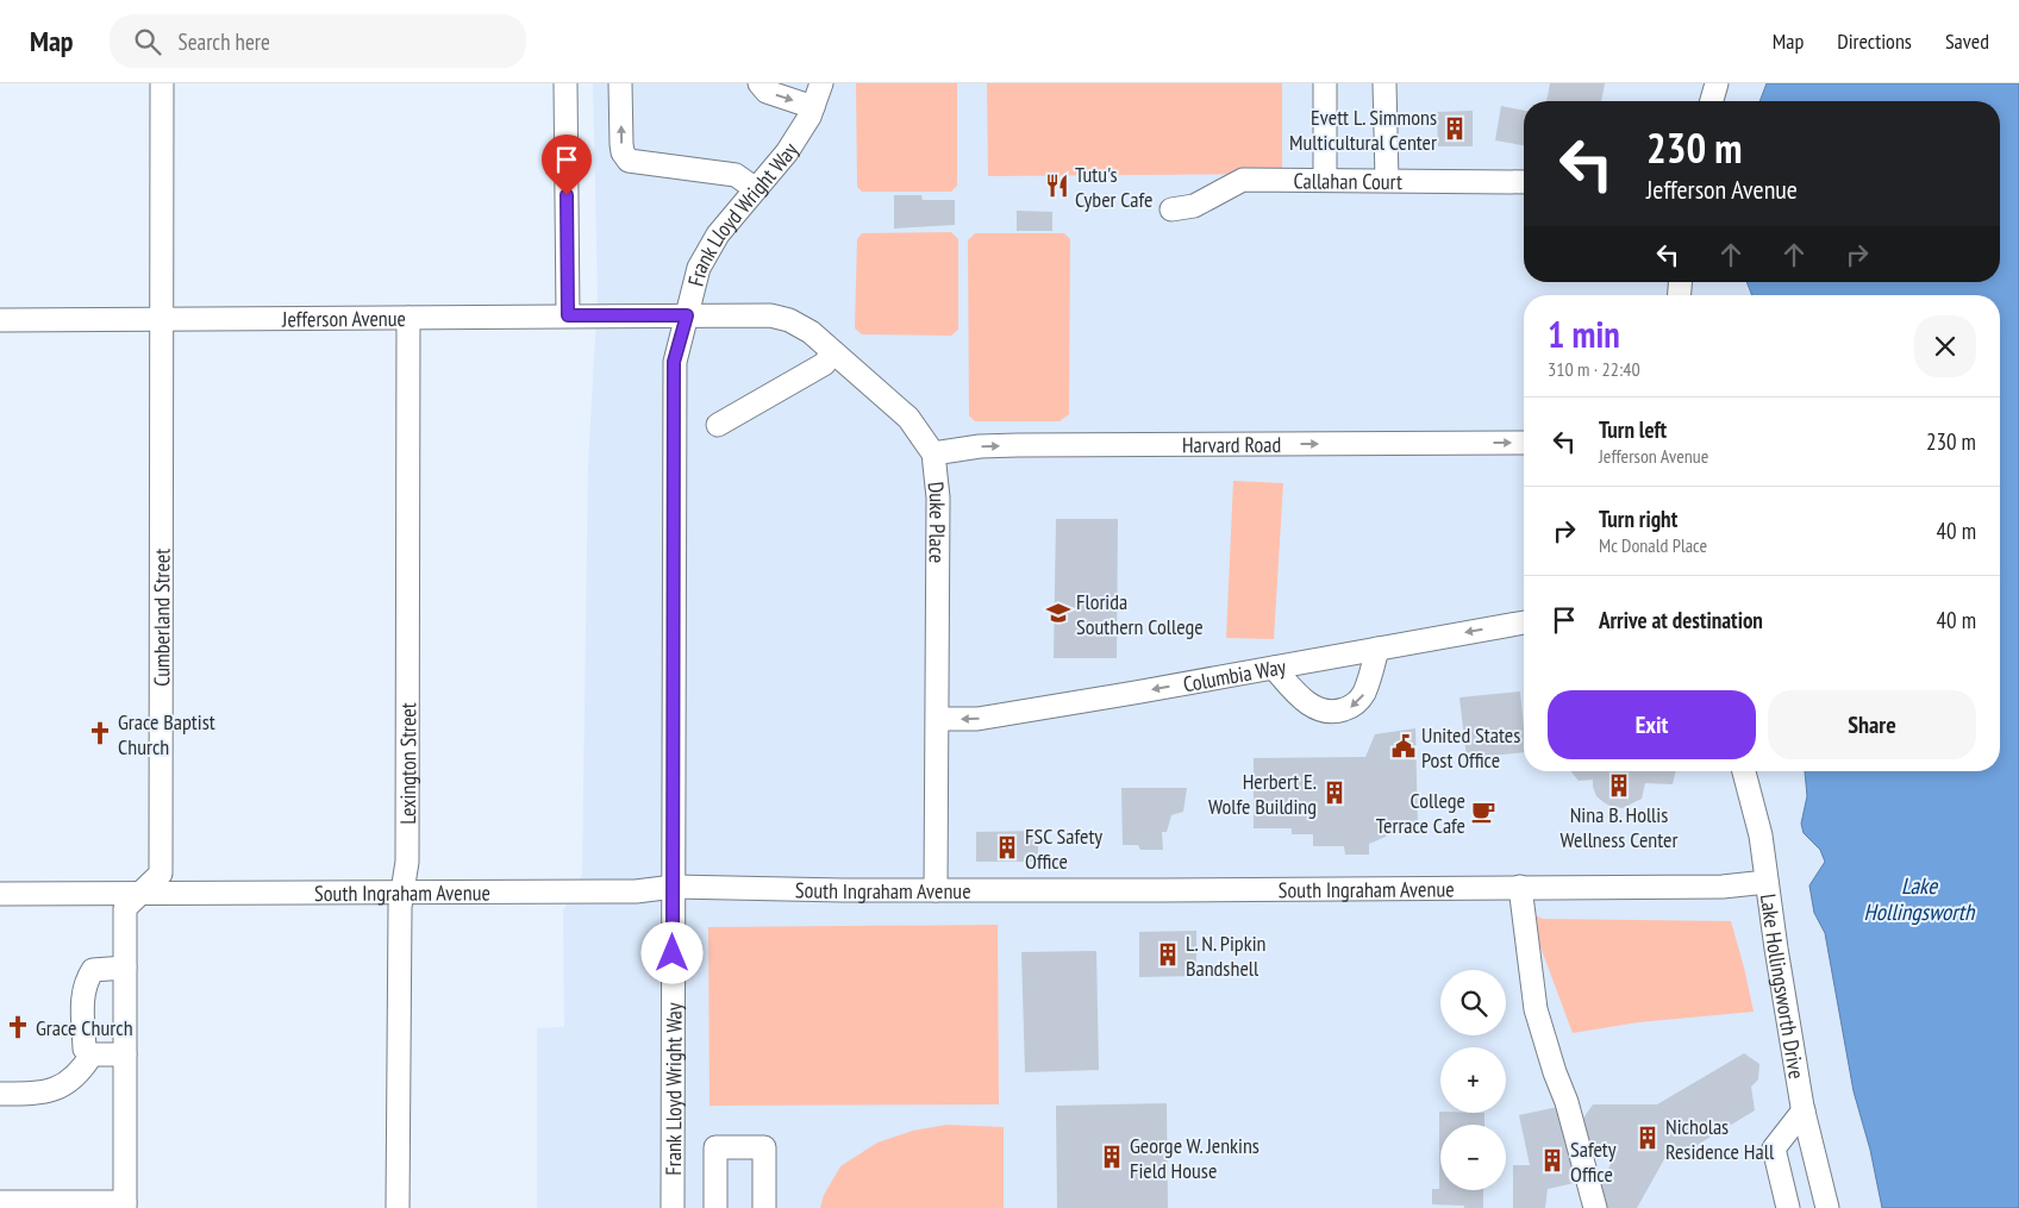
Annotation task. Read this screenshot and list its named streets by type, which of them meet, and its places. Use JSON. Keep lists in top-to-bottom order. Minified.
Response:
{"streets":{"street":["Callahan Court","Frank Lloyd Wright Way","Jefferson Avenue","Harvard Road","Duke Place","Cumberland Street","Columbia Way","Lexington Street","South Ingraham Avenue","Lake Hollingsworth Drive"]},"crossings":[["Frank Lloyd Wright Way","Jefferson Avenue"],["Frank Lloyd Wright Way","Duke Place"],["Frank Lloyd Wright Way","South Ingraham Avenue"],["Jefferson Avenue","Duke Place"],["Jefferson Avenue","Cumberland Street"],["Jefferson Avenue","Lexington Street"],["Harvard Road","Duke Place"],["Duke Place","Columbia Way"],["Duke Place","South Ingraham Avenue"],["Cumberland Street","South Ingraham Avenue"],["Lexington Street","South Ingraham Avenue"],["South Ingraham Avenue","Lake Hollingsworth Drive"]],"one_way":["Harvard Road","Columbia Way"],"water":["Lake Hollingsworth"],"places":{"building":["Evett L. Simmons Multicultural Center","Nina B. Hollis Wellness Center","Herbert E. Wolfe Building","FSC Safety Office","L. N. Pipkin Bandshell","Nicholas Residence Hall","George W. Jenkins Field House","Safety Office"],"restaurant":["Tutu's Cyber Cafe"],"school or university":["Florida Southern College"],"church":["Grace Baptist Church","Grace Church"],"public building":["United States Post Office"],"cafe":["College Terrace Cafe"]},"page":{"header":"Map","search":"Search here","nav":["Map","Directions","Saved"],"turn":["230 m","Jefferson Avenue"],"heading":["1 min","310 m · 22:40"],"list":[{"name":"Turn left","note":"Jefferson Avenue","value":"230 m"},{"name":"Turn right","note":"Mc Donald Place","value":"40 m"},{"name":"Arrive at destination","value":"40 m"}],"buttons":["Exit","Share"],"map_buttons":["+","−"]}}
